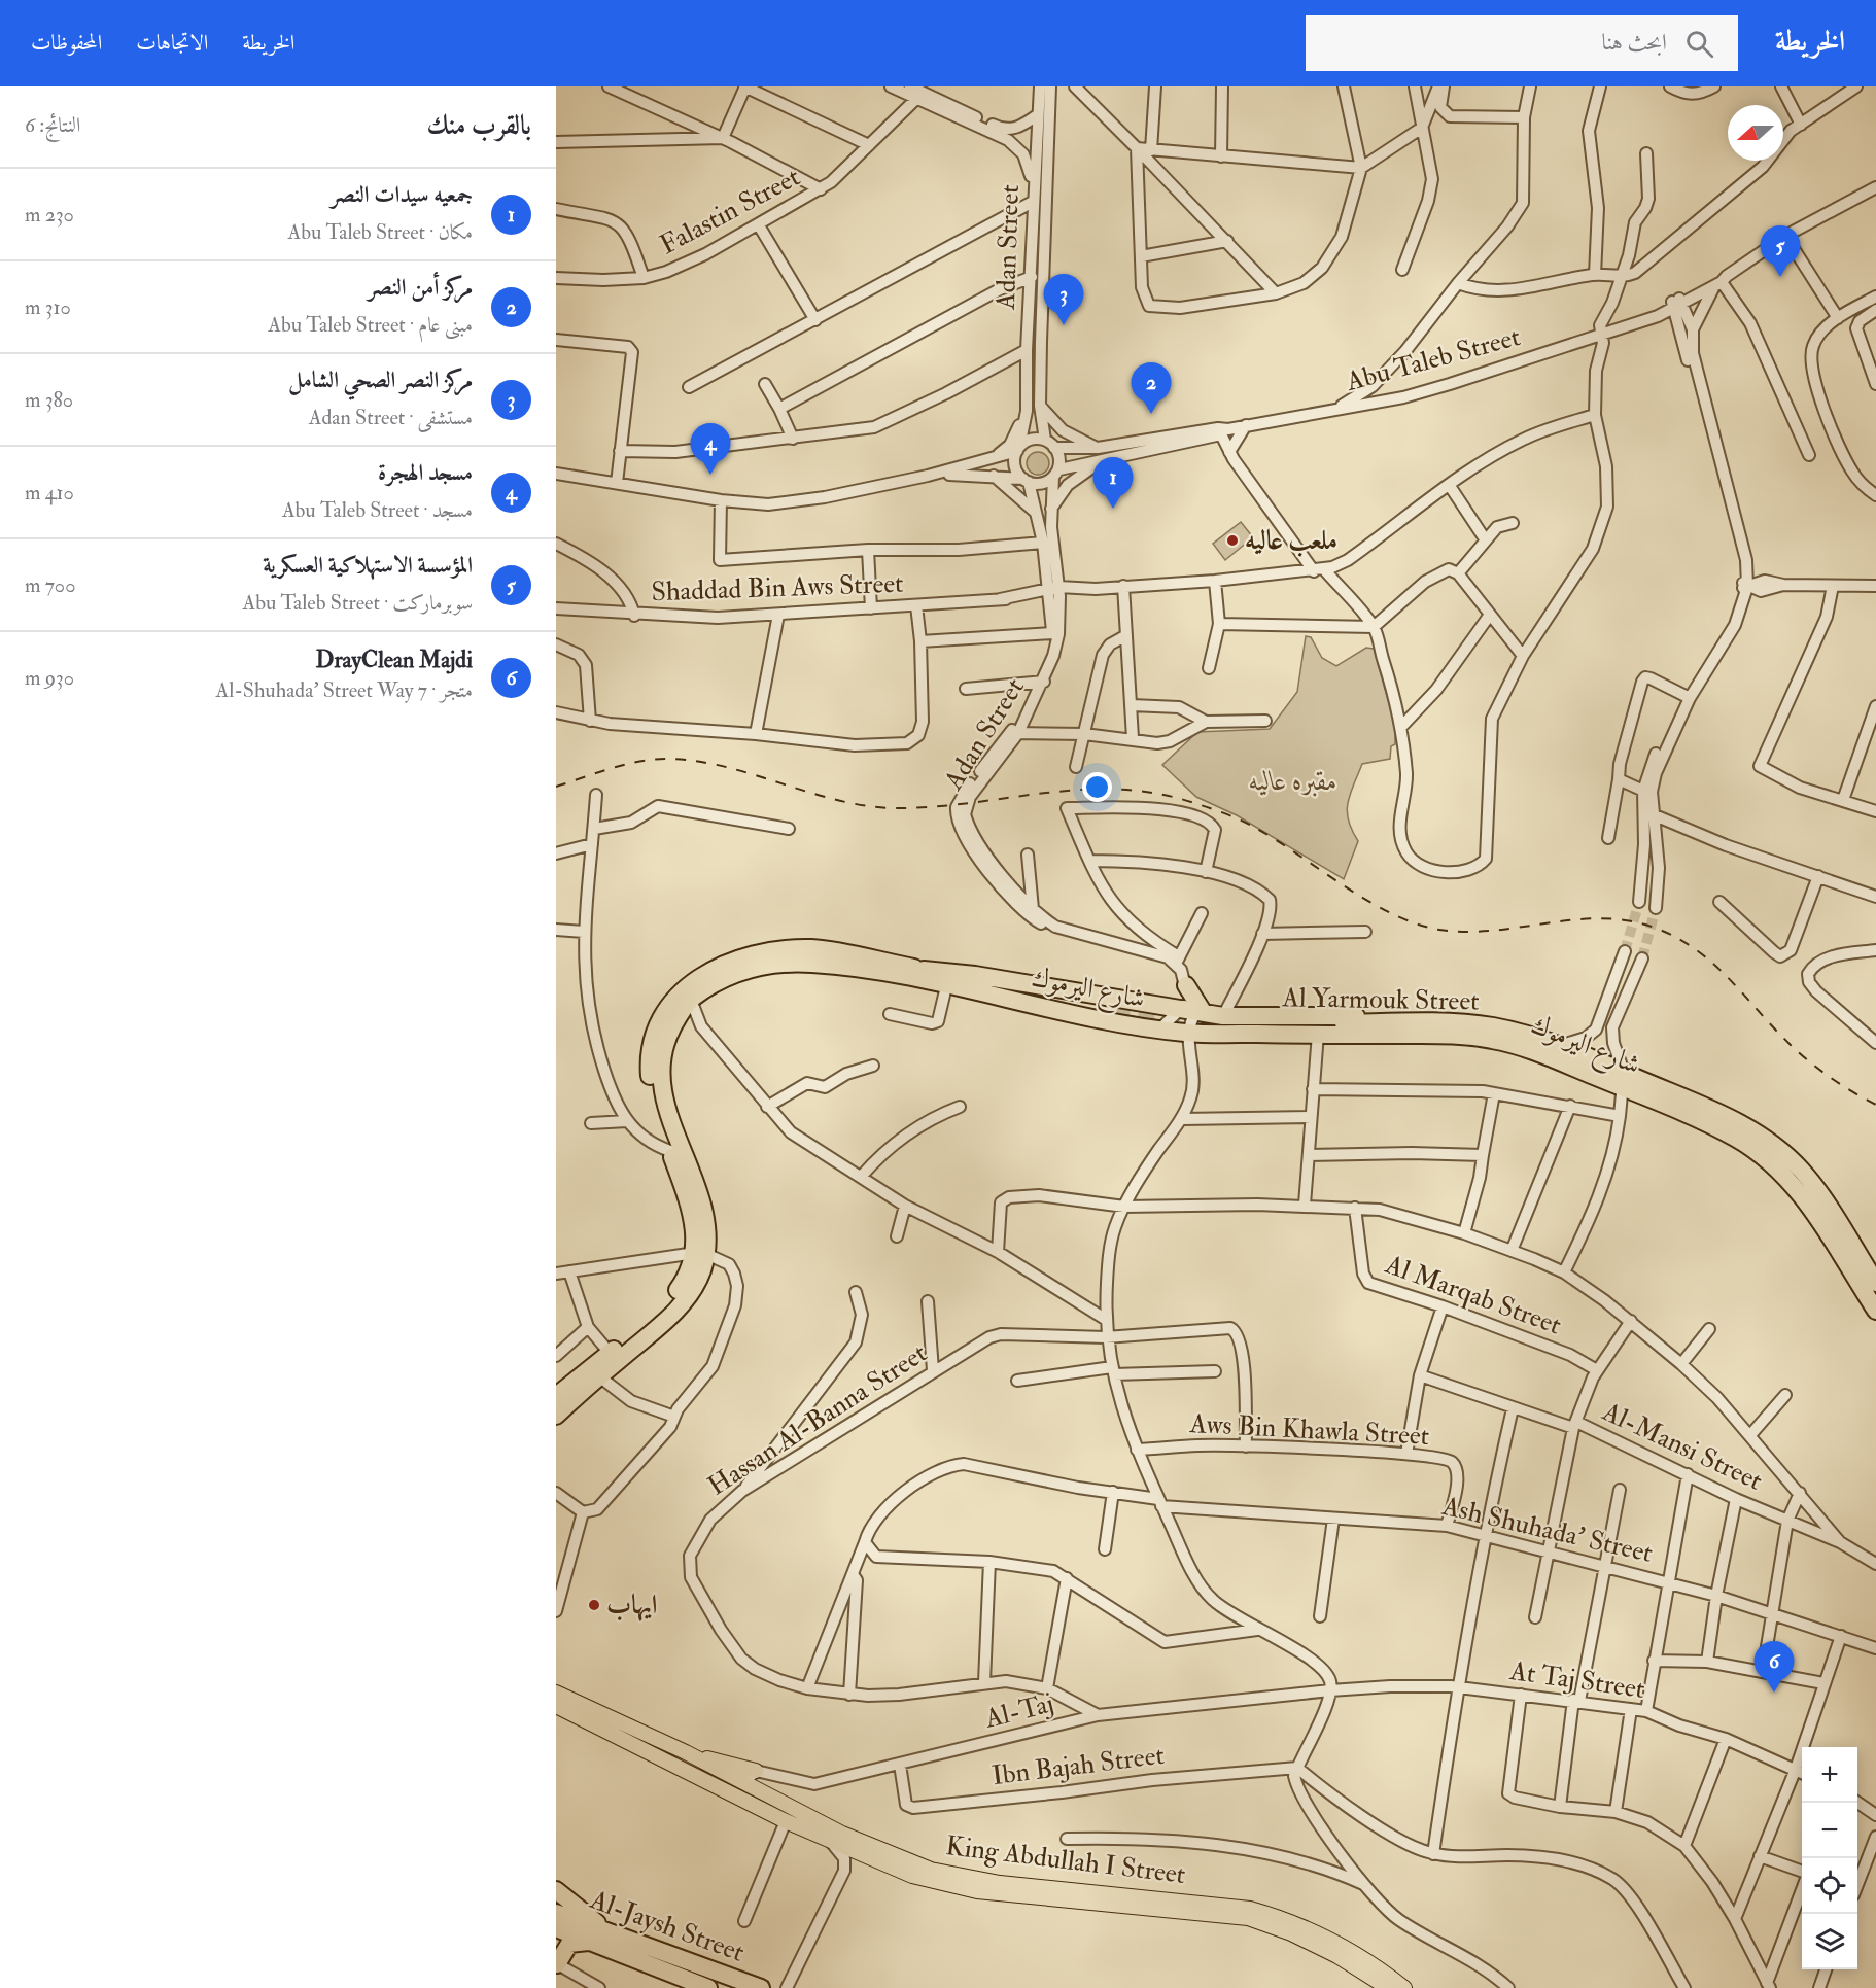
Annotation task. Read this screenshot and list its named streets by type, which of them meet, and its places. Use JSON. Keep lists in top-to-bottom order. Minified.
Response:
{"streets":{"highway":["شارع اليرموك","Al Yarmouk Street","Al-Jaysh Street"],"main road":["King Abdullah I Street"],"street":["Falastin Street","Adan Street","Abu Taleb Street","Shaddad Bin Aws Street","Al Marqab Street","Hassan Al-Banna Street","Aws Bin Khawla Street","Al-Mansi Street","Ash Shuhada' Street","At Taj Street","Al-Taj","Ibn Bajah Street"]},"crossings":[["Adan Street","Abu Taleb Street"],["Adan Street","Shaddad Bin Aws Street"],["شارع اليرموك","Al Yarmouk Street"],["Al Marqab Street","Al-Mansi Street"],["Hassan Al-Banna Street","Aws Bin Khawla Street"],["Hassan Al-Banna Street","Ash Shuhada' Street"],["Hassan Al-Banna Street","Al-Taj"],["Aws Bin Khawla Street","Ash Shuhada' Street"],["At Taj Street","Al-Taj"],["Al-Taj","Ibn Bajah Street"]],"parks":["مقبره عاليه"],"places":["ملعب عاليه","ايهاب"],"north":"left","page":{"header":"الخريطة","search":"ابحث هنا","nav":["الخريطة","الاتجاهات","المحفوظات"],"heading":["بالقرب منك","النتائج: 6"],"list":[{"mark":"1","name":"جمعيه سيدات النصر","note":"مكان · Abu Taleb Street","value":"230 m"},{"mark":"2","name":"مركز أمن النصر","note":"مبنى عام · Abu Taleb Street","value":"310 m"},{"mark":"3","name":"مركز النصر الصحي الشامل","note":"مستشفى · Adan Street","value":"380 m"},{"mark":"4","name":"مسجد الهجرة","note":"مسجد · Abu Taleb Street","value":"410 m"},{"mark":"5","name":"المؤسسة الاستهلاكية العسكرية","note":"سوبرماركت · Abu Taleb Street","value":"700 m"},{"mark":"6","name":"DrayClean Majdi","note":"متجر · Al-Shuhada' Street Way 7","value":"930 m"}],"pins":["5","3","2","4","1","6"],"map_buttons":["+","−"]}}
